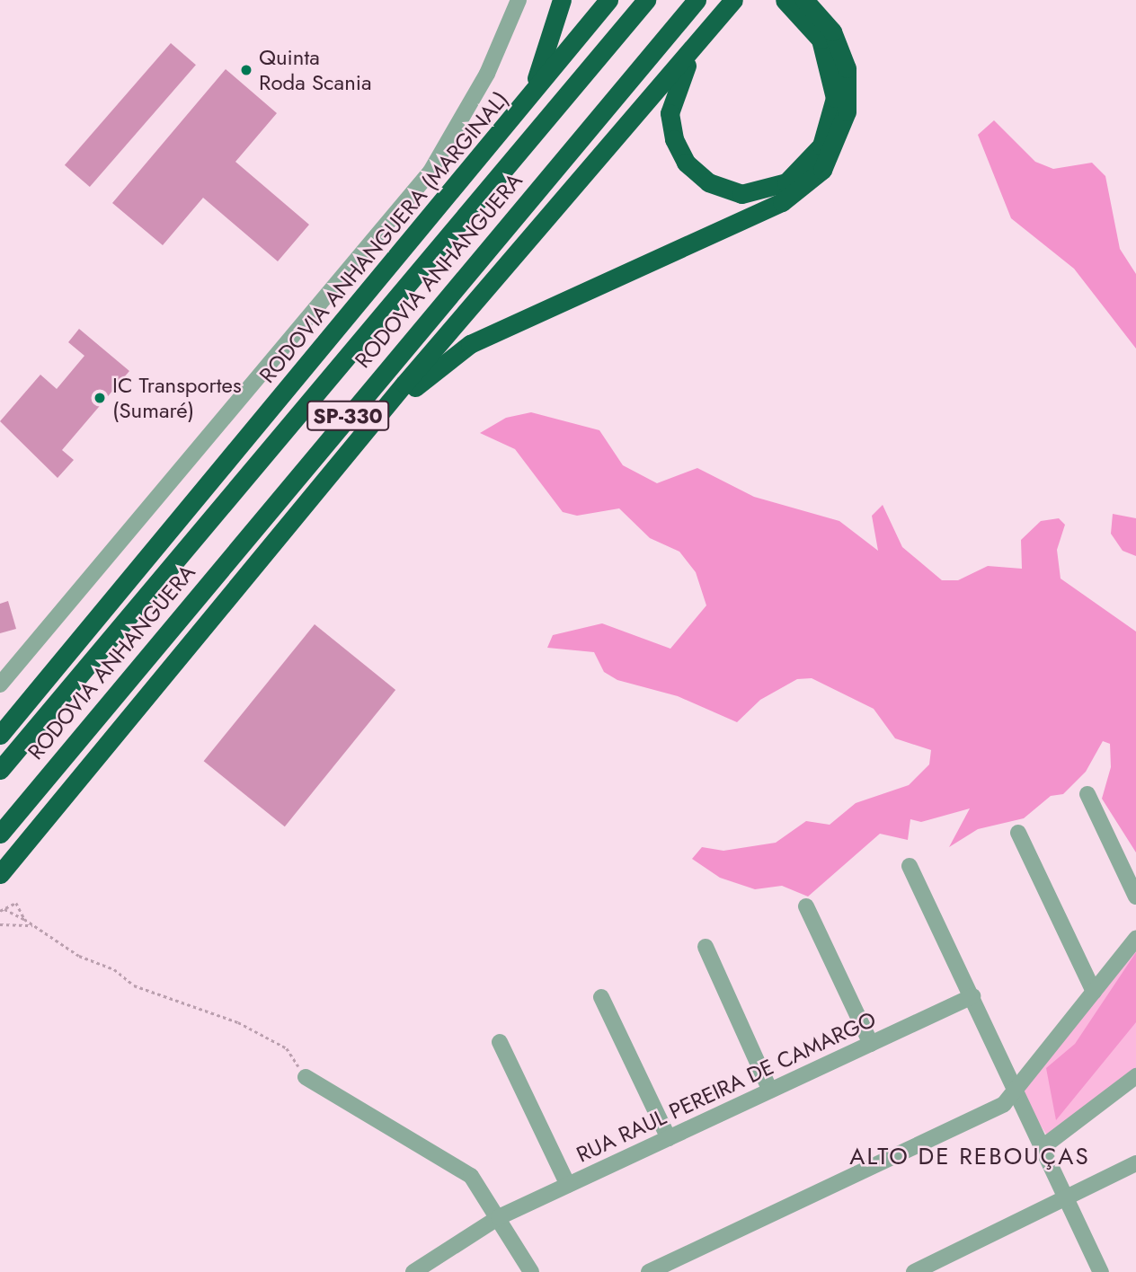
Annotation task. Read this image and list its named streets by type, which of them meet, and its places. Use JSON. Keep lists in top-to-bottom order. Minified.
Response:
{"streets":{"highway":["RODOVIA ANHANGUERA (MARGINAL)","RODOVIA ANHANGUERA","SP-330"],"street":["RUA RAUL PEREIRA DE CAMARGO"]},"districts":["ALTO DE REBOUÇAS"],"places":["Quinta Roda Scania","IC Transportes (Sumaré)"]}
